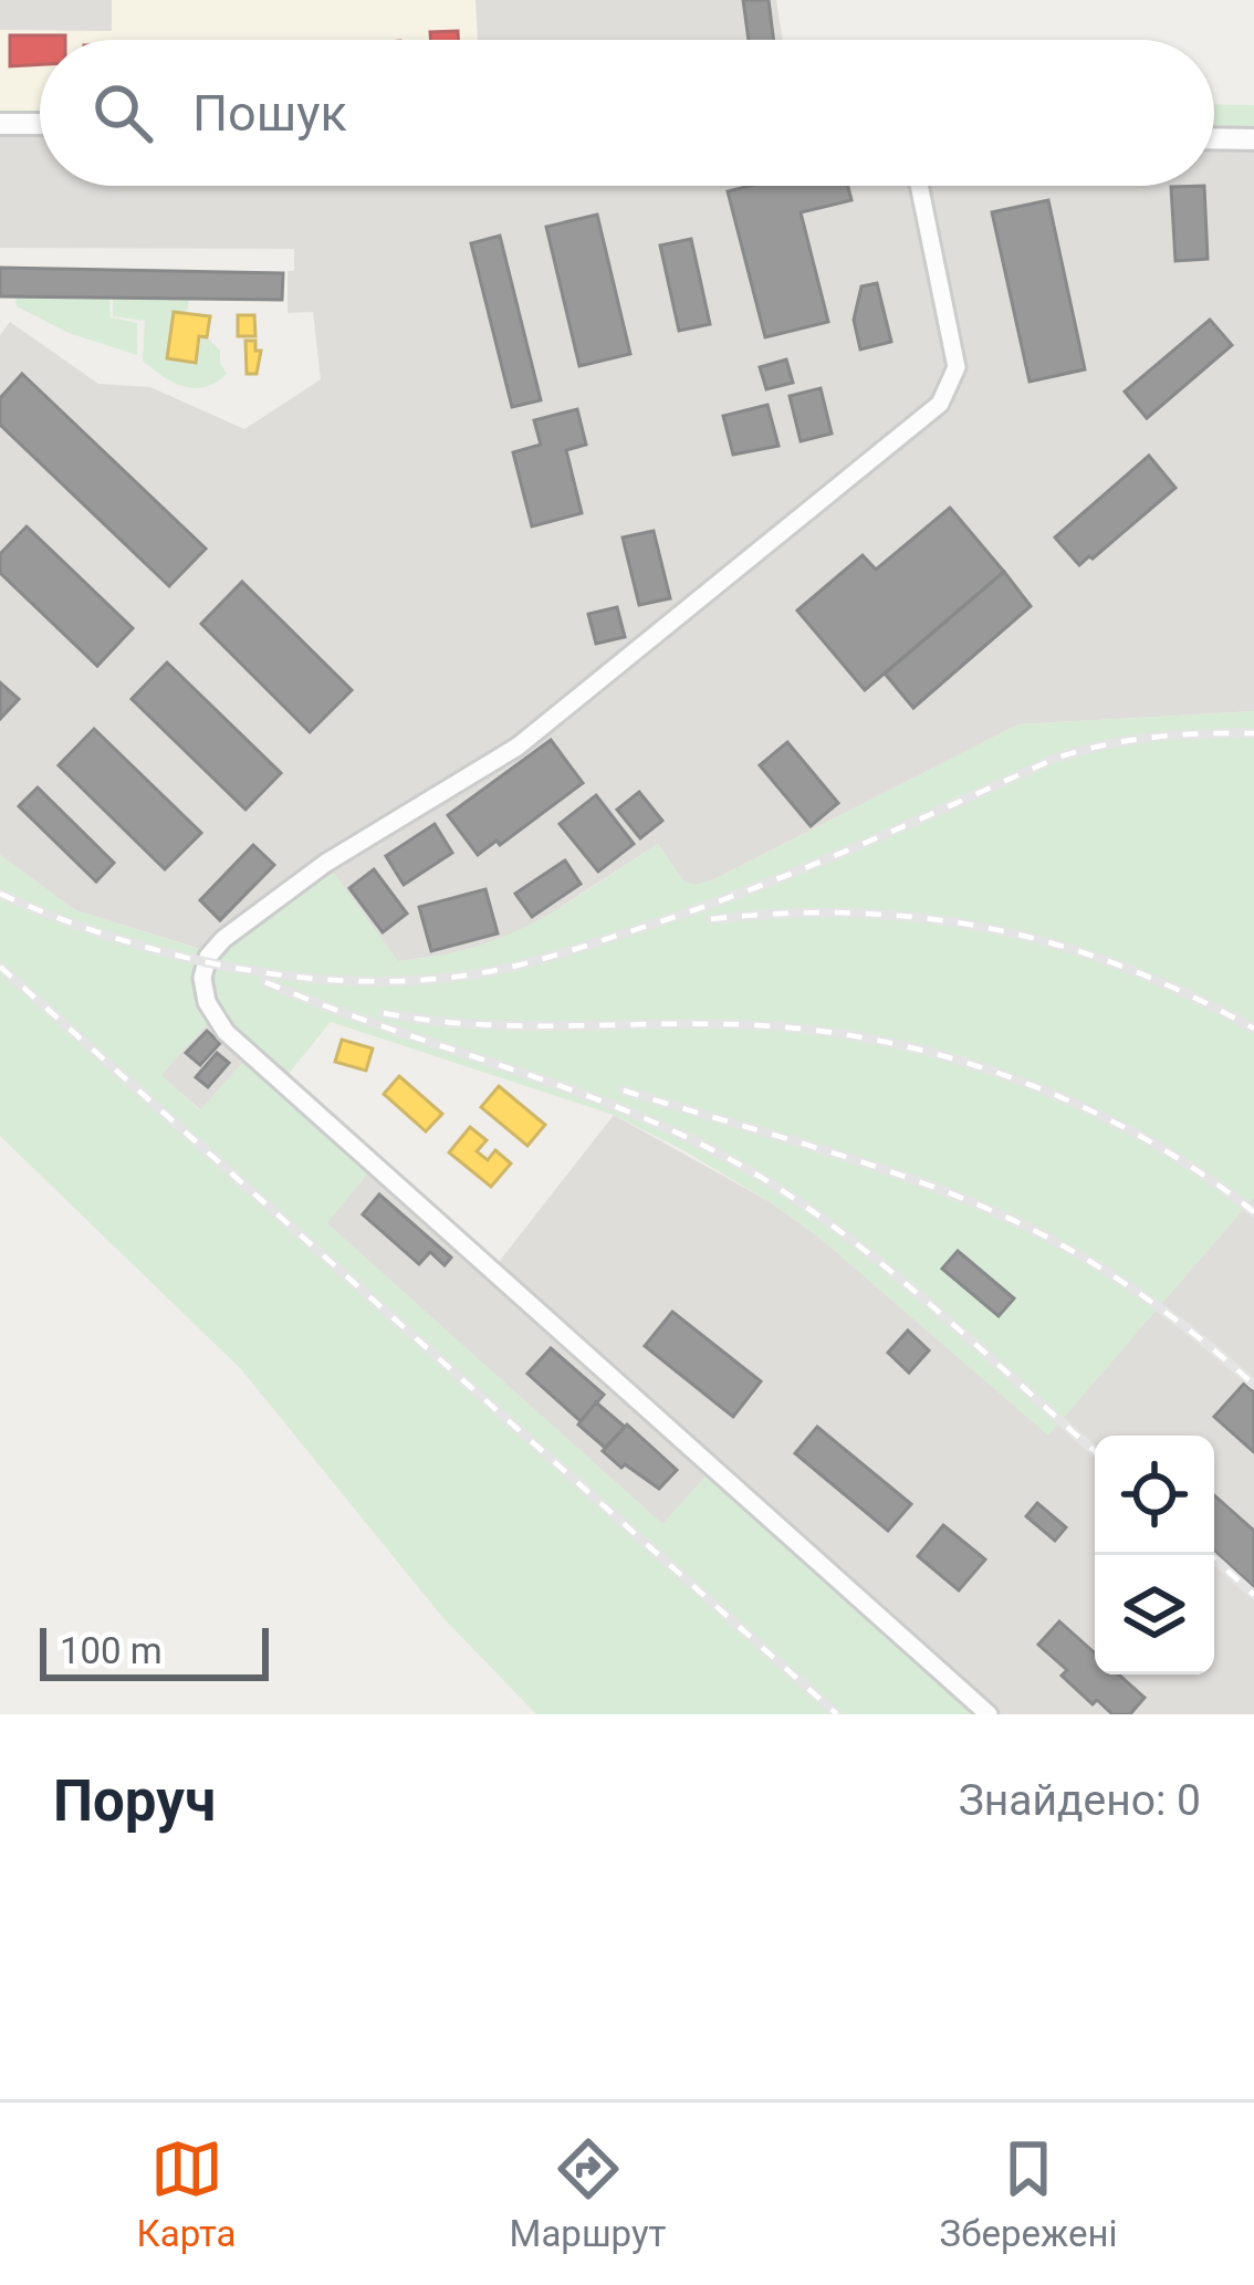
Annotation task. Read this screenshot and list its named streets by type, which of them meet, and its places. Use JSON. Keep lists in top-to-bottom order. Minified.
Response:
{"scale_bar":"100 m","page":{"search":"Пошук","scale":"100 m","heading":["Поруч","Знайдено: 0"],"nav":["Карта","Маршрут","Збережені"]}}
